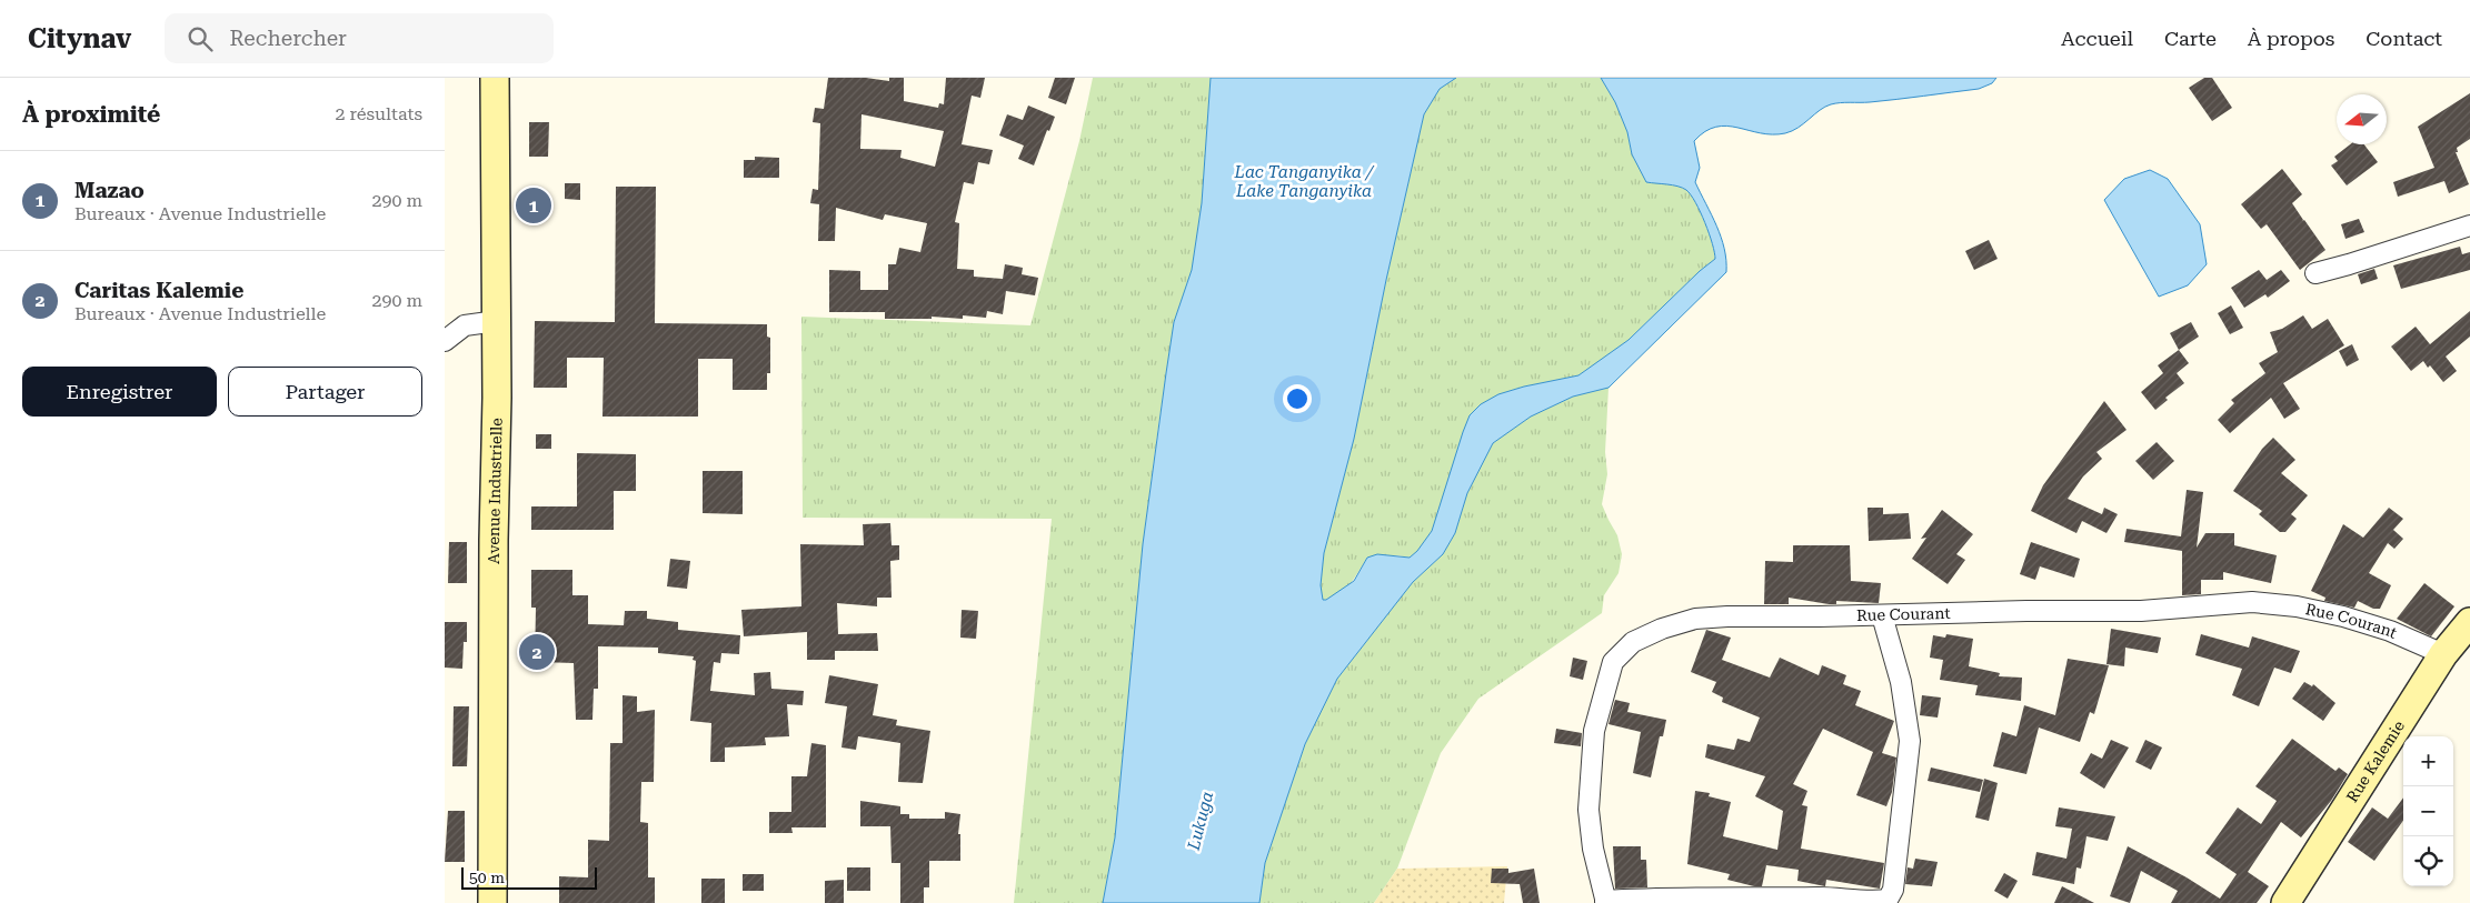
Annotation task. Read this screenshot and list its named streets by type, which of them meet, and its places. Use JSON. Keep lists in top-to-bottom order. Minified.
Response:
{"streets":{"street":["Avenue Industrielle","Rue Courant","Rue Kalemie"]},"crossings":[["Rue Courant","Rue Kalemie"]],"water":["Lac Tanganyika / Lake Tanganyika","Lukuga"],"scale_bar":"50 m","north":"left","page":{"header":"Citynav","search":"Rechercher","nav":["Accueil","Carte","À propos","Contact"],"heading":["À proximité","2 résultats"],"list":[{"mark":"1","name":"Mazao","note":"Bureaux · Avenue Industrielle","value":"290 m"},{"mark":"2","name":"Caritas Kalemie","note":"Bureaux · Avenue Industrielle","value":"290 m"}],"pins":["1","2"],"buttons":["Enregistrer","Partager"],"map_buttons":["+","−"],"scale":"50 m"}}
